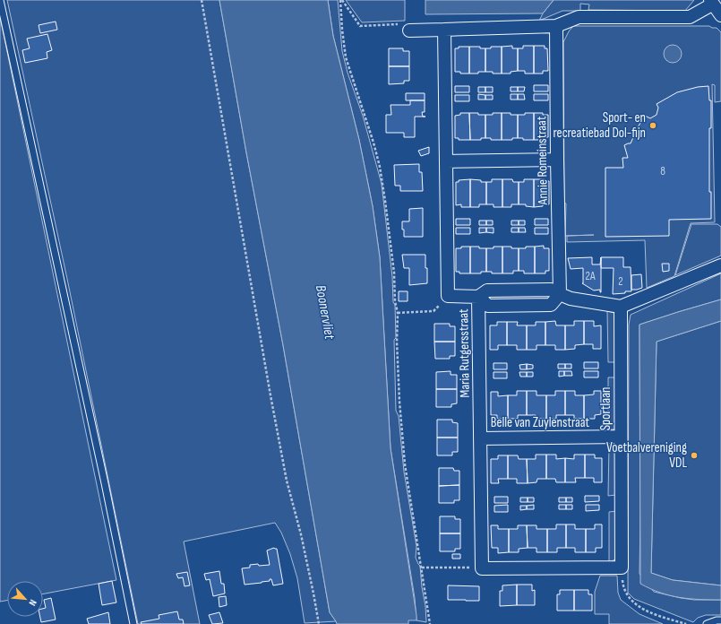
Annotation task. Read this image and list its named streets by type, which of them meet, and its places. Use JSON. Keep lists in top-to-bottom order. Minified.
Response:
{"streets":{"street":["Annie Romeinstraat","Maria Rutgersstraat","Sportlaan","Belle van Zuylenstraat"]},"crossings":[["Maria Rutgersstraat","Sportlaan"],["Maria Rutgersstraat","Belle van Zuylenstraat"],["Sportlaan","Belle van Zuylenstraat"]],"water":["Boonervliet"],"places":["Sport- en recreatiebad Dol-fijn","Voetbalvereniging VDL"],"house_numbers":["8","2A","2"],"north":"bottom right"}
